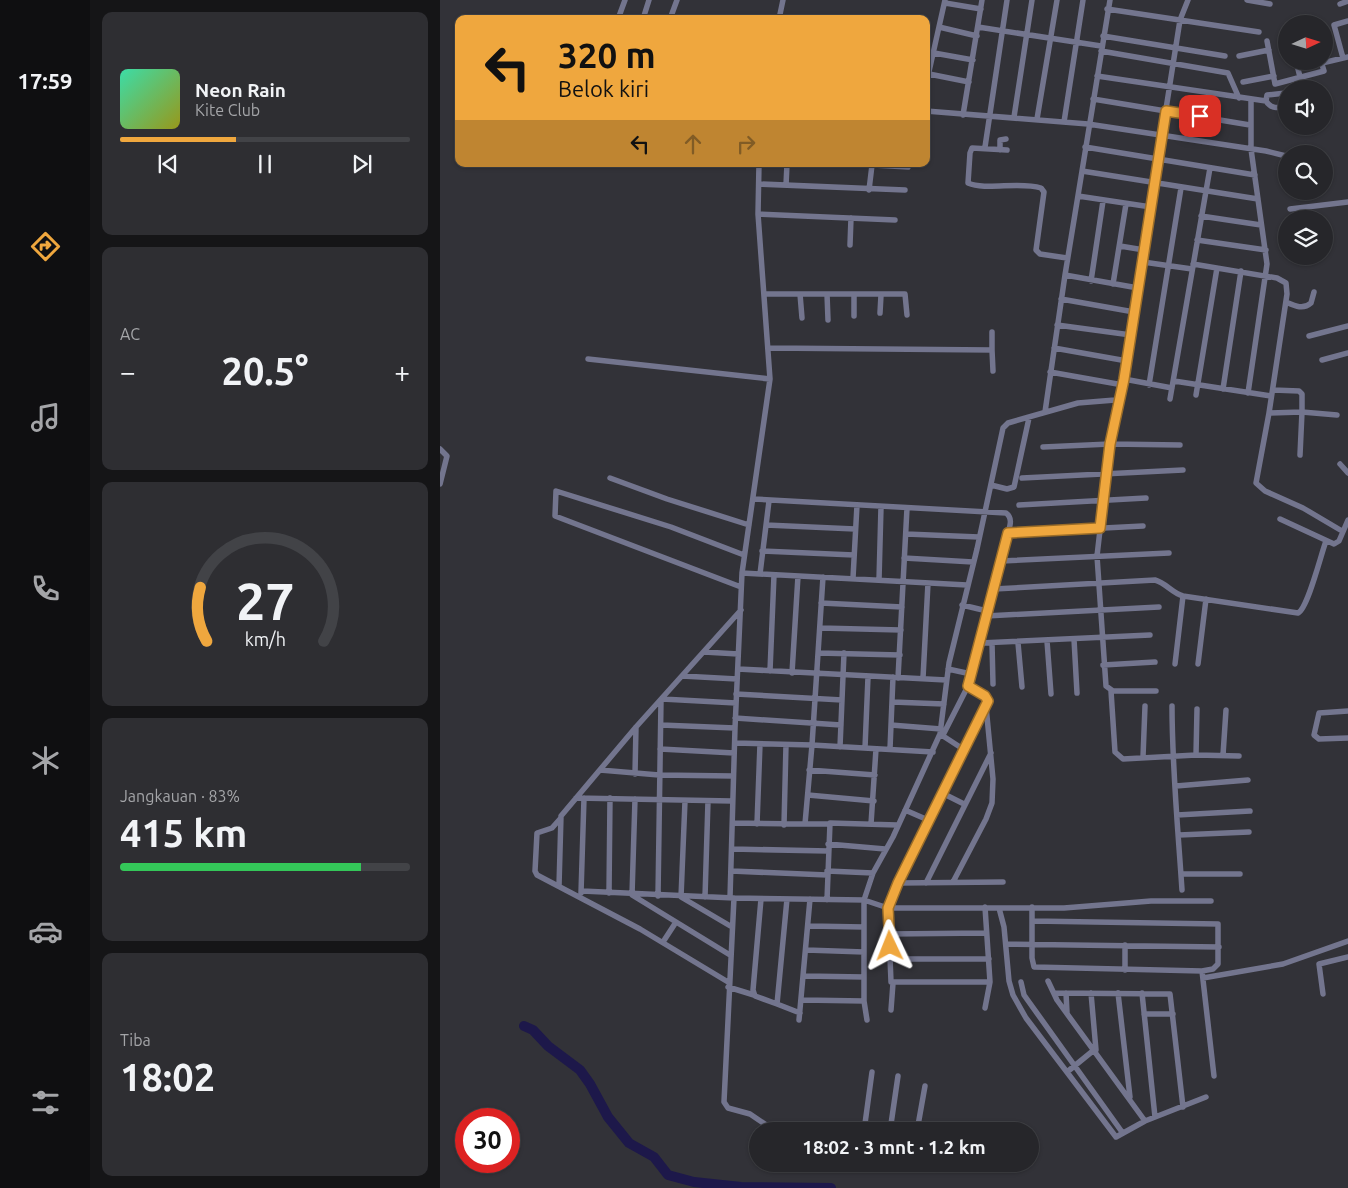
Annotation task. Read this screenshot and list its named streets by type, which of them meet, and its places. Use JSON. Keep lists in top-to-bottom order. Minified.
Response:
{"north":"right","page":{"tabs":"17:59","turn":["320 m","Belok kiri"],"song":["Neon Rain","Kite Club"],"tile":["AC",["Jangkauan · 83%","415 km"],["Tiba","18:02"]],"heat":["−","20.5°","+"],"limit":"30","trip":"18:02 · 3 mnt · 1.2 km","gauge":["27","km/h"]}}
